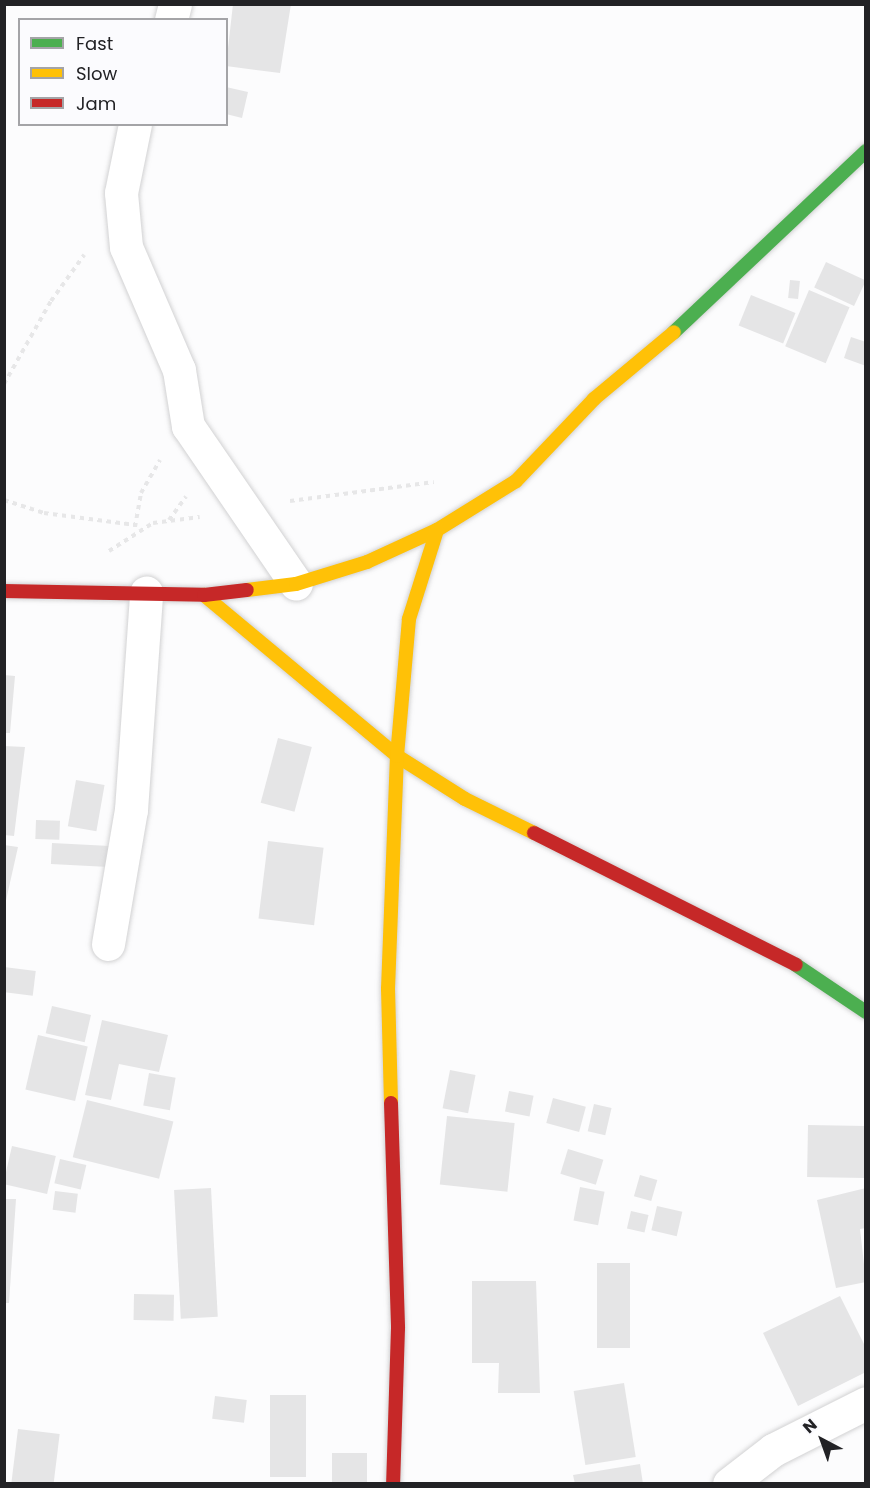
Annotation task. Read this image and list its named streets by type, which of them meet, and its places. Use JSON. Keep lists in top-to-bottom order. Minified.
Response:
{"legend":["Fast","Slow","Jam"],"north":"top left"}
